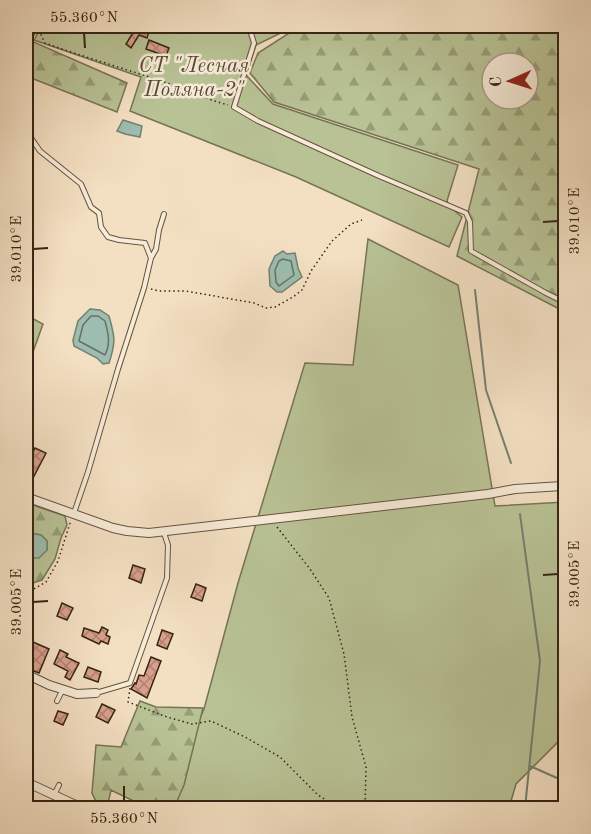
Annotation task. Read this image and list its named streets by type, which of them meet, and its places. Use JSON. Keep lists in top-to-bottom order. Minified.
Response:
{"parks":["СТ \"Лесная Поляна-2\""],"north":"left","coordinates":["55.360°N","39.010°E","39.005°E"]}
